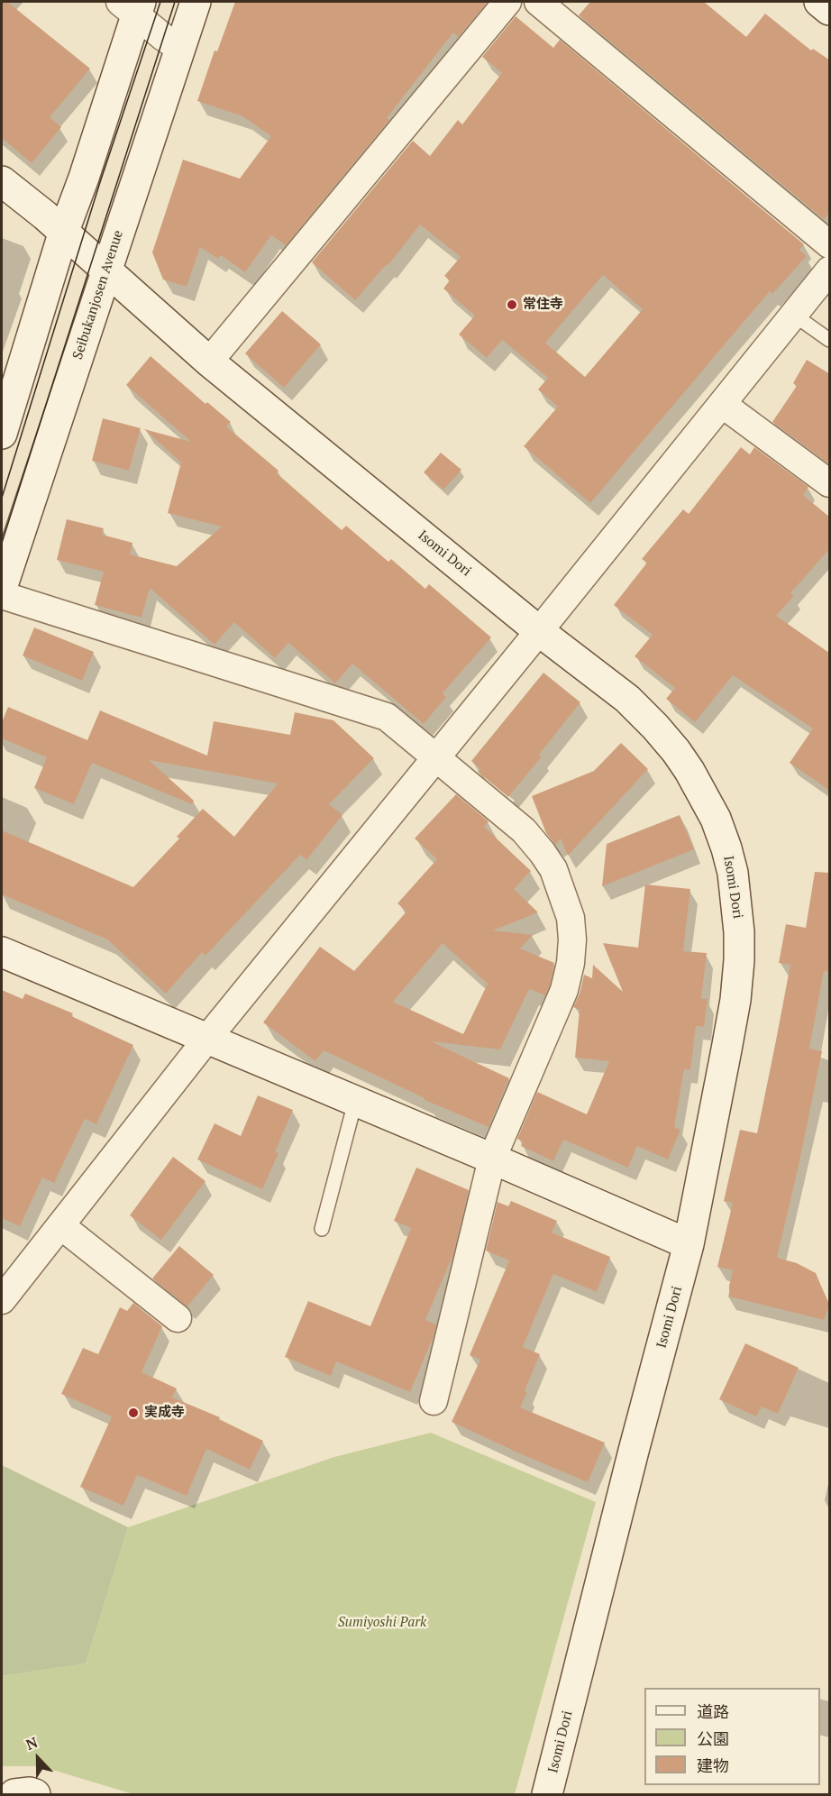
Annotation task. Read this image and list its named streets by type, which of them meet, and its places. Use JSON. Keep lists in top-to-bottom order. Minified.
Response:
{"streets":{"street":["Seibukanjosen Avenue","Isomi Dori"]},"crossings":[["Seibukanjosen Avenue","Isomi Dori"]],"parks":["Sumiyoshi Park"],"places":["常住寺","実成寺"],"legend":["道路","公園","建物"],"north":"top"}
